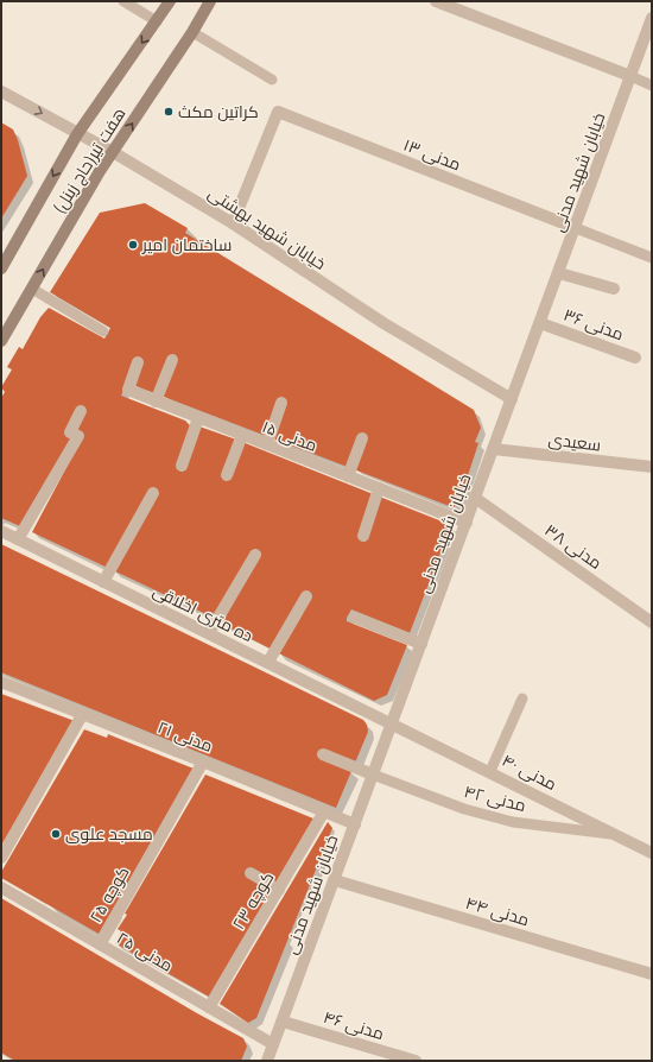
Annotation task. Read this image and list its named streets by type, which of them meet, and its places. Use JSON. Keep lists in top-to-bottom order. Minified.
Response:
{"streets":{"main road":["هفت تیر(حاج زینل)"],"street":["مدنی ۱۳","خیابان شهید مدنی","خیابان شهید بهشتی","مدنی ۳۶","مدنی ۱۵","سعیدی","مدنی ۳۸","ده متری اخلاقی","مدنی ۲۱","مدنی ۴۰","کوچه ۲۵","کوچه ۲۳","مدنی ۴۴","مدنی ۲۵","مدنی ۴۶"],"lane":["مدنی ۴۲"]},"crossings":[["مدنی ۱۳","خیابان شهید مدنی"],["مدنی ۱۳","خیابان شهید بهشتی"],["هفت تیر(حاج زینل)","خیابان شهید بهشتی"],["خیابان شهید مدنی","خیابان شهید بهشتی"],["خیابان شهید مدنی","مدنی ۳۶"],["خیابان شهید مدنی","مدنی ۱۵"],["خیابان شهید مدنی","سعیدی"],["خیابان شهید مدنی","مدنی ۳۸"],["خیابان شهید مدنی","ده متری اخلاقی"],["خیابان شهید مدنی","مدنی ۲۱"],["خیابان شهید مدنی","مدنی ۴۰"],["خیابان شهید مدنی","مدنی ۴۲"],["خیابان شهید مدنی","مدنی ۴۴"],["خیابان شهید مدنی","مدنی ۲۵"],["خیابان شهید مدنی","مدنی ۴۶"],["ده متری اخلاقی","مدنی ۴۰"],["مدنی ۲۱","کوچه ۲۵"],["مدنی ۲۱","کوچه ۲۳"],["مدنی ۴۰","مدنی ۴۲"],["کوچه ۲۵","مدنی ۲۵"],["کوچه ۲۳","مدنی ۲۵"]],"places":["کراتین مکث","ساختمان امیر","مسجد علوی"]}
